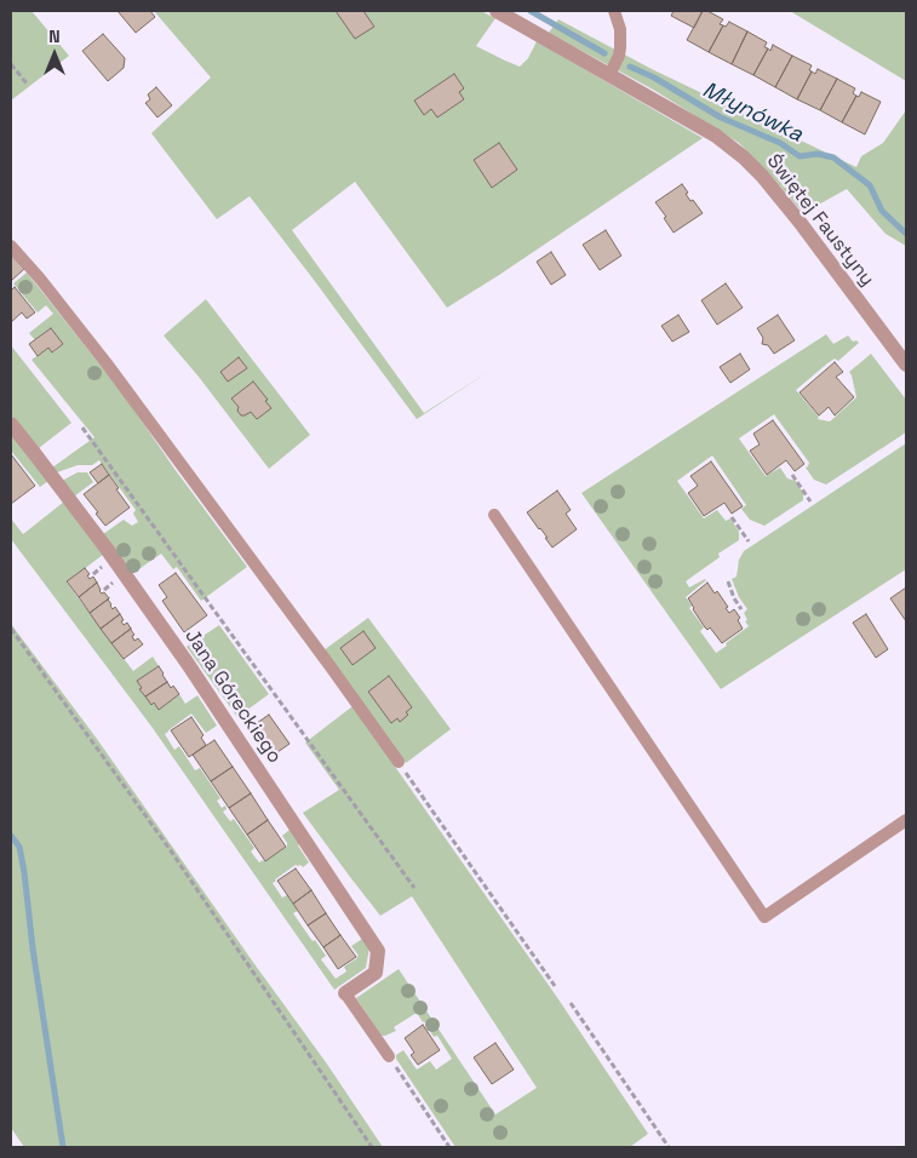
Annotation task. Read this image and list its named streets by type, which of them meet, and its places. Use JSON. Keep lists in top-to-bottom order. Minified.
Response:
{"streets":{"street":["Świętej Faustyny","Jana Góreckiego"]},"water":["Młynówka"],"north":"top"}
